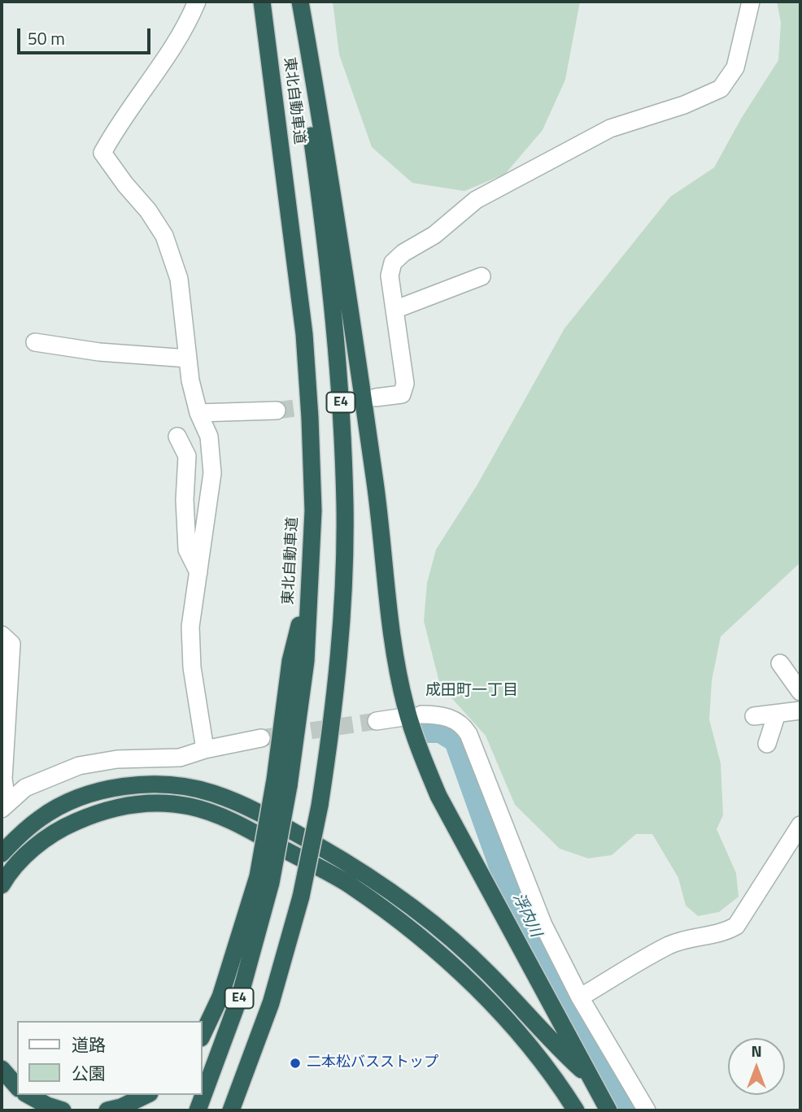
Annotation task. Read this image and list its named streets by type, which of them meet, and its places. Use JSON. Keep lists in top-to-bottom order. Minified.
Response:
{"streets":{"highway":["東北自動車道","E4"]},"districts":["成田町一丁目"],"water":["浮内川"],"places":["二本松バスストップ"],"legend":["道路","公園"],"scale_bar":"50 m","north":"top"}
